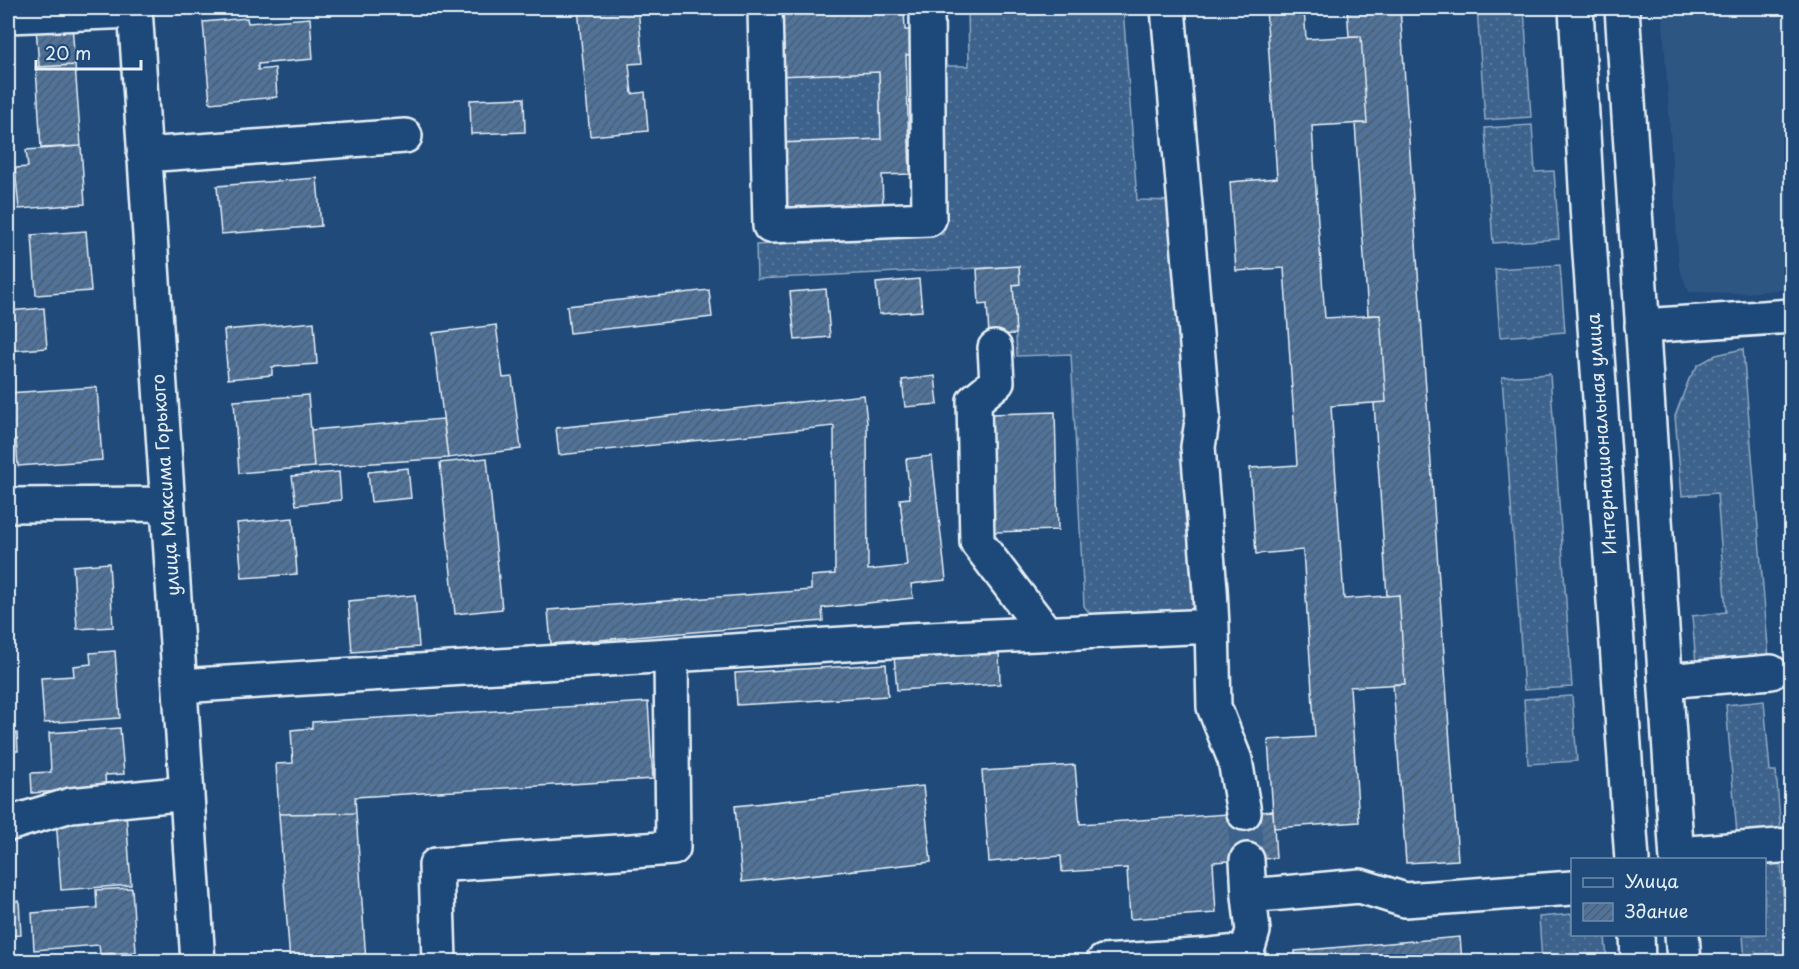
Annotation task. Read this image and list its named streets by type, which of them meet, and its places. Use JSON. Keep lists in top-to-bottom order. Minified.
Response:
{"streets":{"main road":["Интернациональная улица","улица Максима Горького"]},"legend":["Улица","Здание"],"scale_bar":"20 m"}
